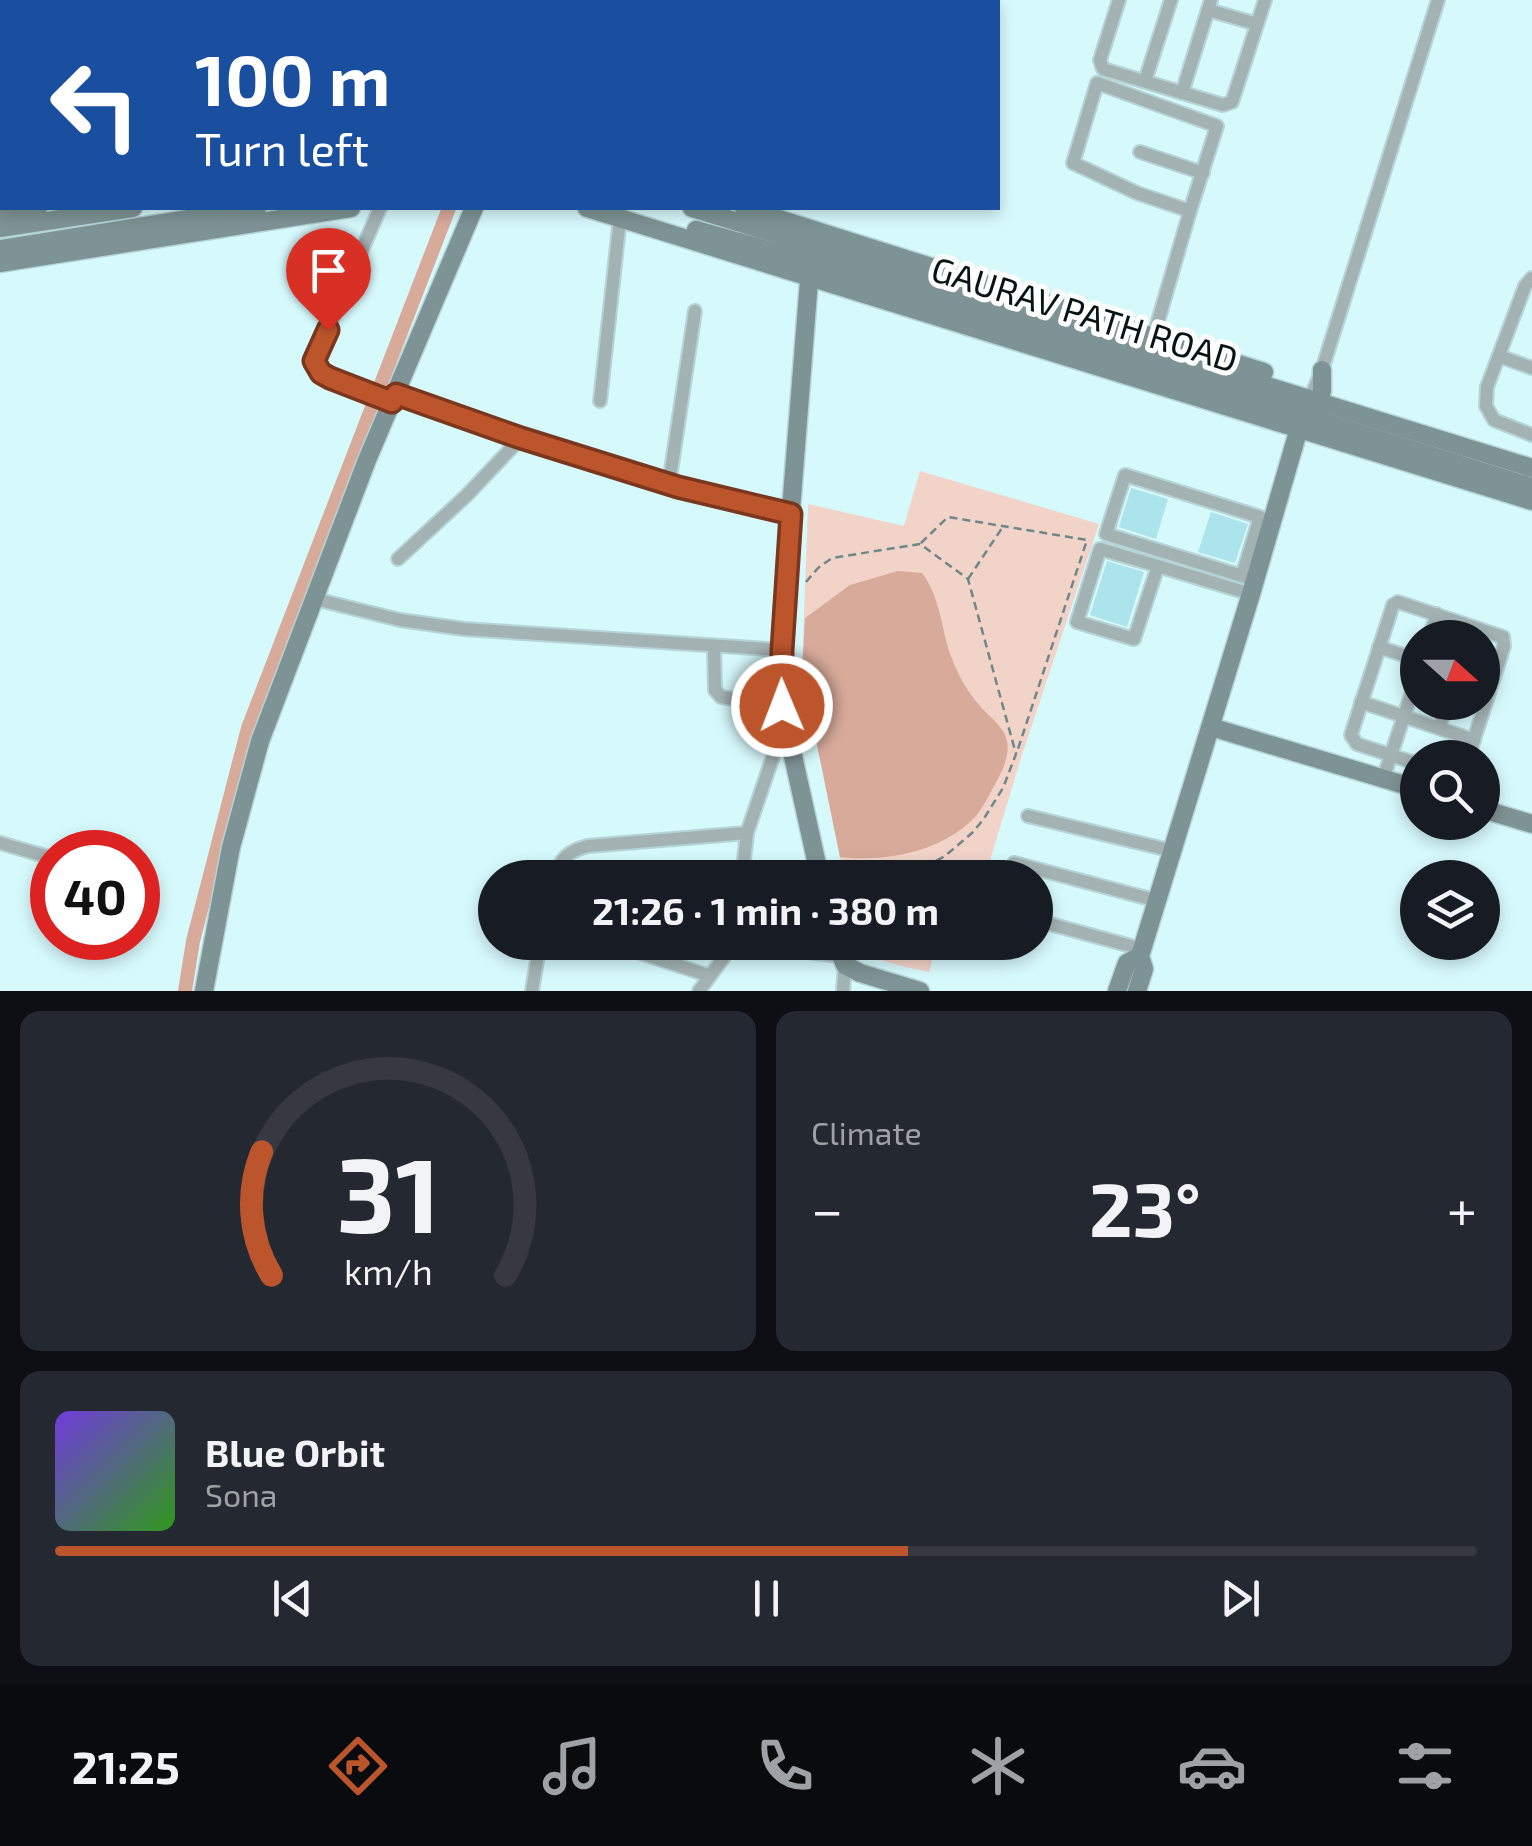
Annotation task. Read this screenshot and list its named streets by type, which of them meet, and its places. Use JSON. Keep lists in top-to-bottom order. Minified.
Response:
{"streets":{"street":["GAURAV PATH ROAD"]},"north":"right","page":{"turn":["100 m","Turn left"],"limit":"40","trip":"21:26 · 1 min · 380 m","tile":"Climate","heat":["−","23°","+"],"song":["Blue Orbit","Sona"],"tabs":"21:25","gauge":["31","km/h"]}}
